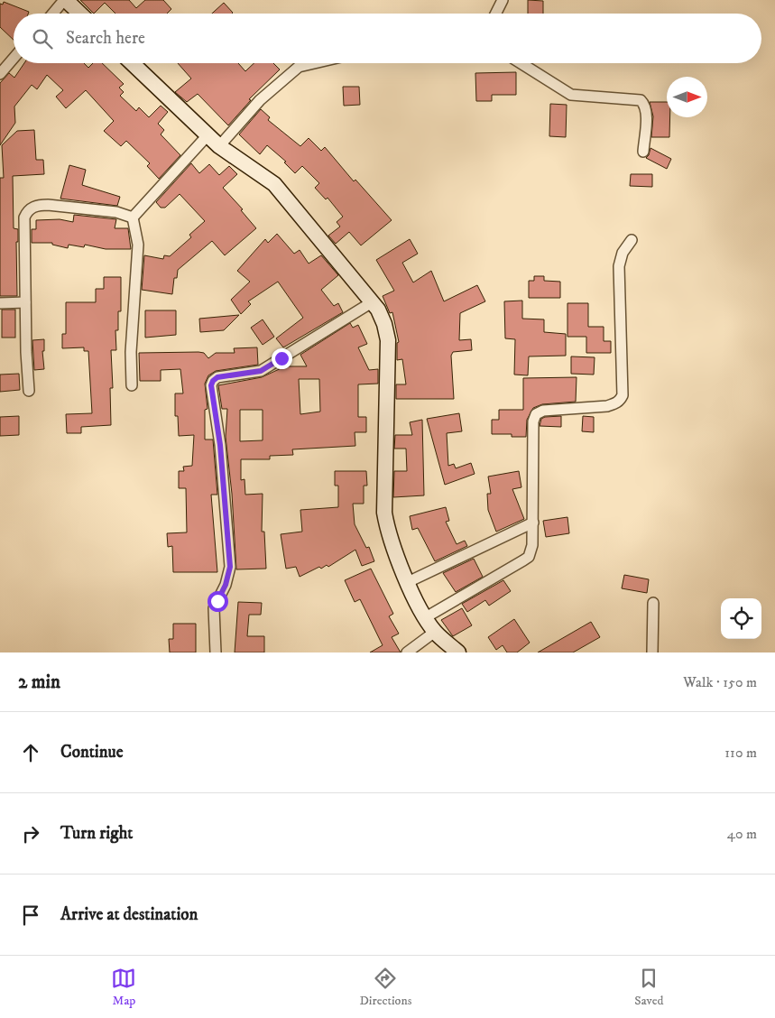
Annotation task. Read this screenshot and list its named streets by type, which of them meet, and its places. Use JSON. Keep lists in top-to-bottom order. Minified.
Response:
{"north":"right","page":{"search":"Search here","heading":["2 min","Walk · 150 m"],"list":[["Continue","110 m"],["Turn right","40 m"],"Arrive at destination"],"nav":["Map","Directions","Saved"]}}
